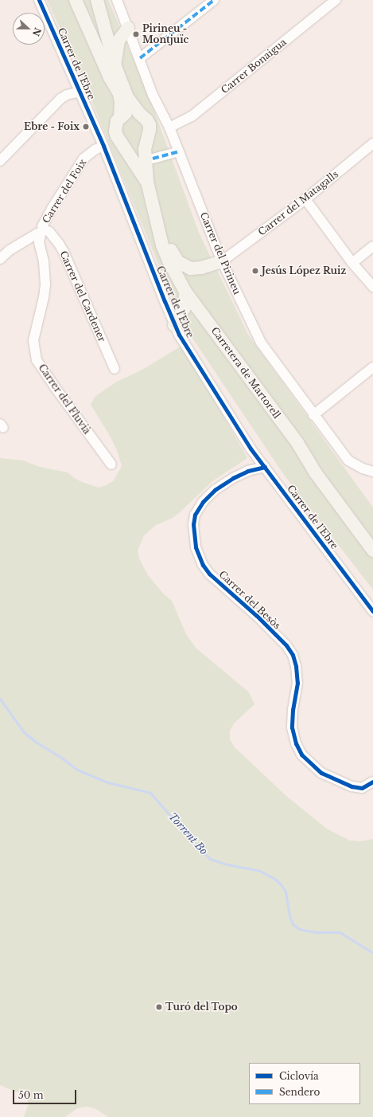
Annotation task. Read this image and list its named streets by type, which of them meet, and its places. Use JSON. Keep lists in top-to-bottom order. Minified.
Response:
{"streets":{"main road":["Carretera de Martorell"],"street":["Carrer de l'Ebre","Carrer Bonaigua","Carrer del Foix","Carrer del Matagalls","Carrer del Pirineu","Carrer del Cardener","Carrer del Fluvià","Carrer del Besòs"]},"crossings":[["Carrer de l'Ebre","Carrer del Foix"],["Carrer de l'Ebre","Carrer del Besòs"],["Carrer Bonaigua","Carrer del Pirineu"],["Carrer del Foix","Carrer del Cardener"],["Carrer del Foix","Carrer del Fluvià"],["Carrer del Matagalls","Carrer del Pirineu"],["Carrer del Cardener","Carrer del Fluvià"]],"water":["Torrent Bo"],"places":["Pirineu - Montjuïc","Ebre - Foix","Jesús López Ruiz","Turó del Topo"],"legend":["Ciclovía","Sendero"],"scale_bar":"50 m","north":"right"}
